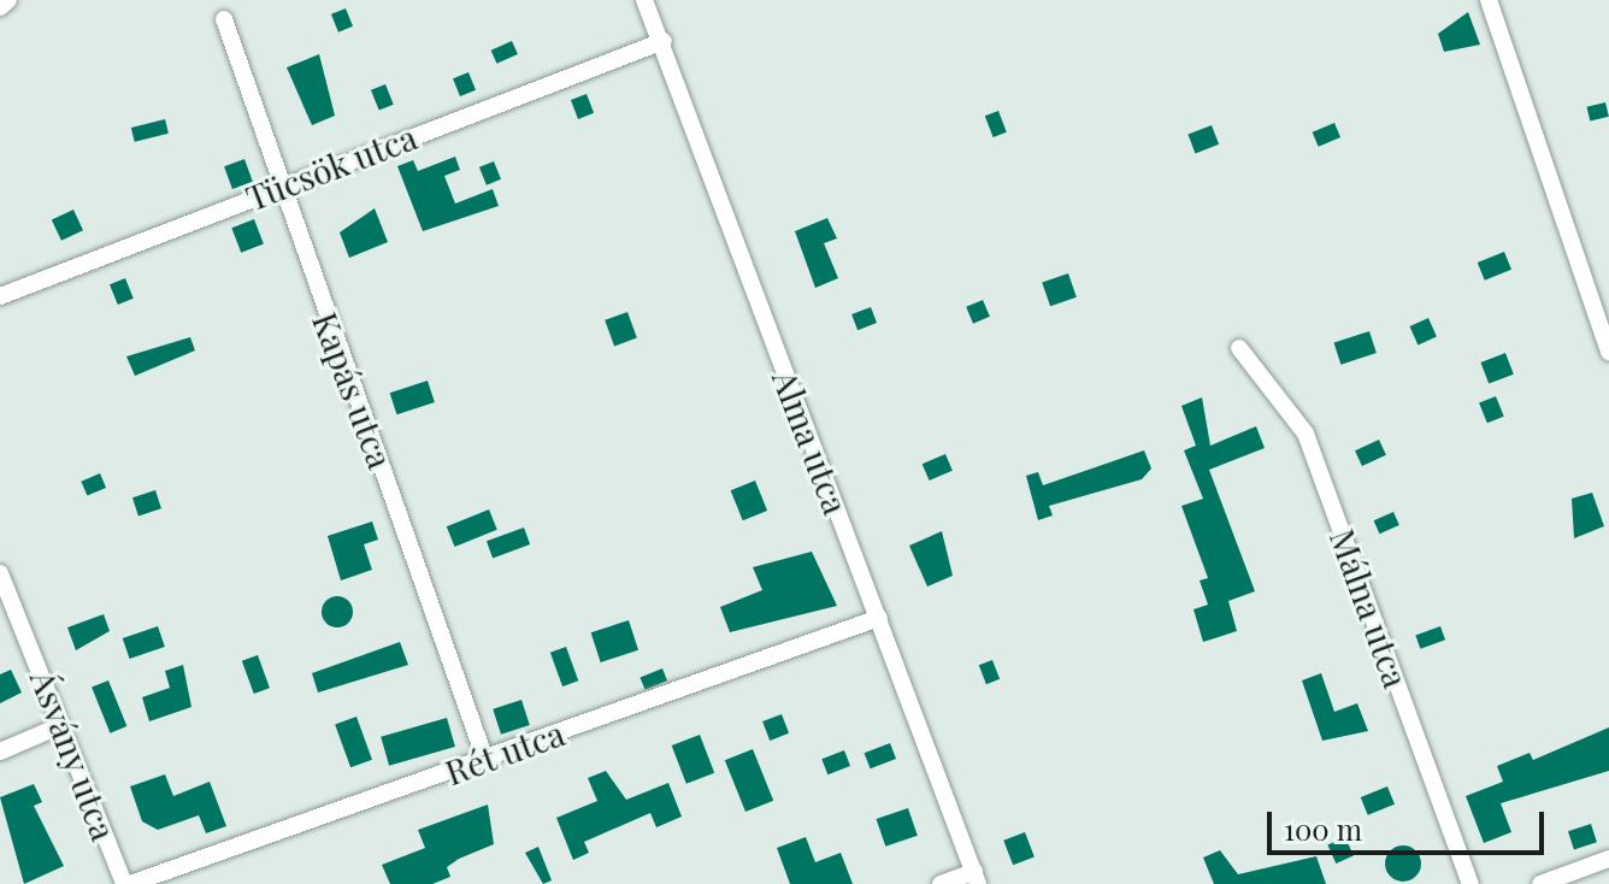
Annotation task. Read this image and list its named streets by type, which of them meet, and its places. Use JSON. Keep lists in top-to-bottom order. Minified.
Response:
{"streets":{"street":["Tücsök utca","Kapás utca","Alma utca","Málna utca","Rét utca","Ásvány utca"]},"crossings":[["Tücsök utca","Kapás utca"],["Tücsök utca","Alma utca"],["Kapás utca","Rét utca"],["Alma utca","Rét utca"],["Rét utca","Ásvány utca"]],"scale_bar":"100 m"}
